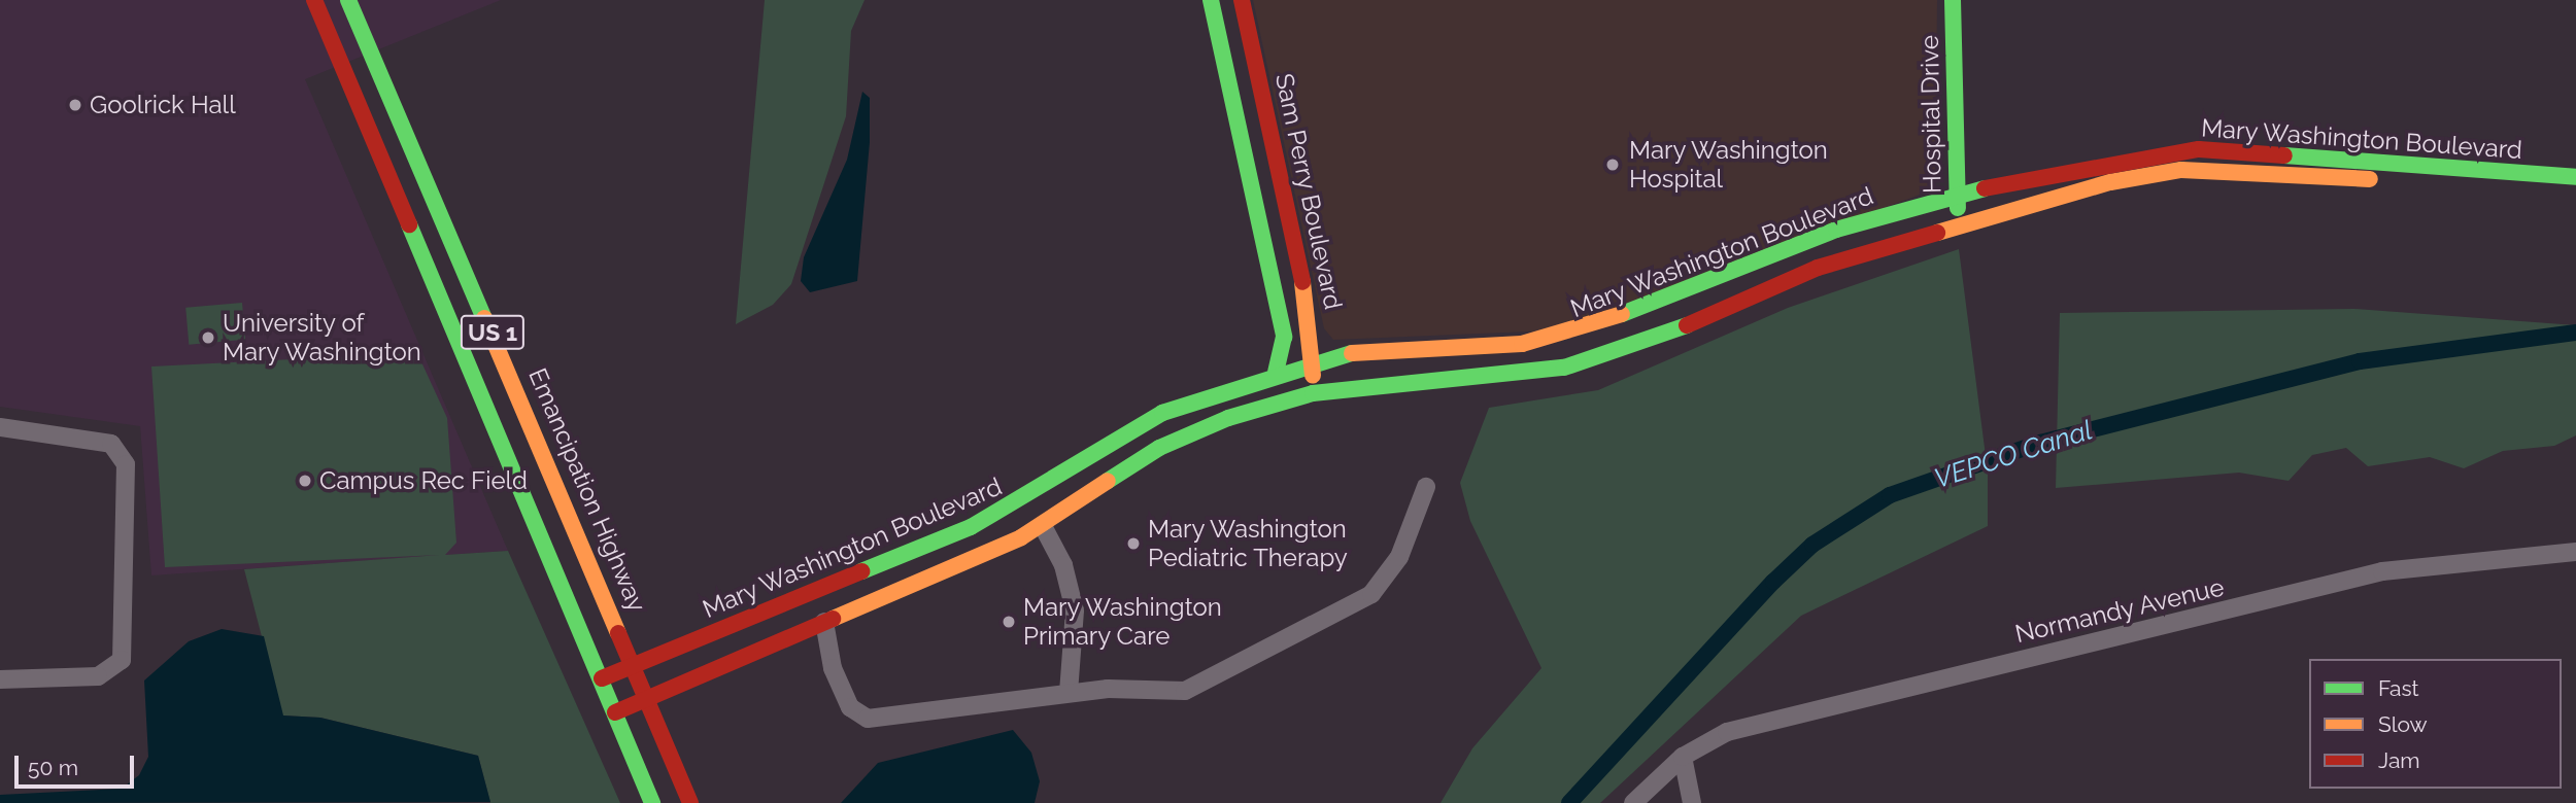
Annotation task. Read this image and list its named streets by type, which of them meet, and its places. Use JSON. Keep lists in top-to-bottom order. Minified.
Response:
{"streets":{"street":["Hospital Drive","Mary Washington Boulevard","Sam Perry Boulevard","US 1","Emancipation Highway","Normandy Avenue"]},"crossings":[["Hospital Drive","Mary Washington Boulevard"],["Mary Washington Boulevard","Sam Perry Boulevard"],["Mary Washington Boulevard","US 1"],["Mary Washington Boulevard","Emancipation Highway"]],"water":["VEPCO Canal"],"places":["Goolrick Hall","Mary Washington Hospital","University of Mary Washington","Campus Rec Field","Mary Washington Pediatric Therapy","Mary Washington Primary Care"],"legend":["Fast","Slow","Jam"],"scale_bar":"50 m"}
